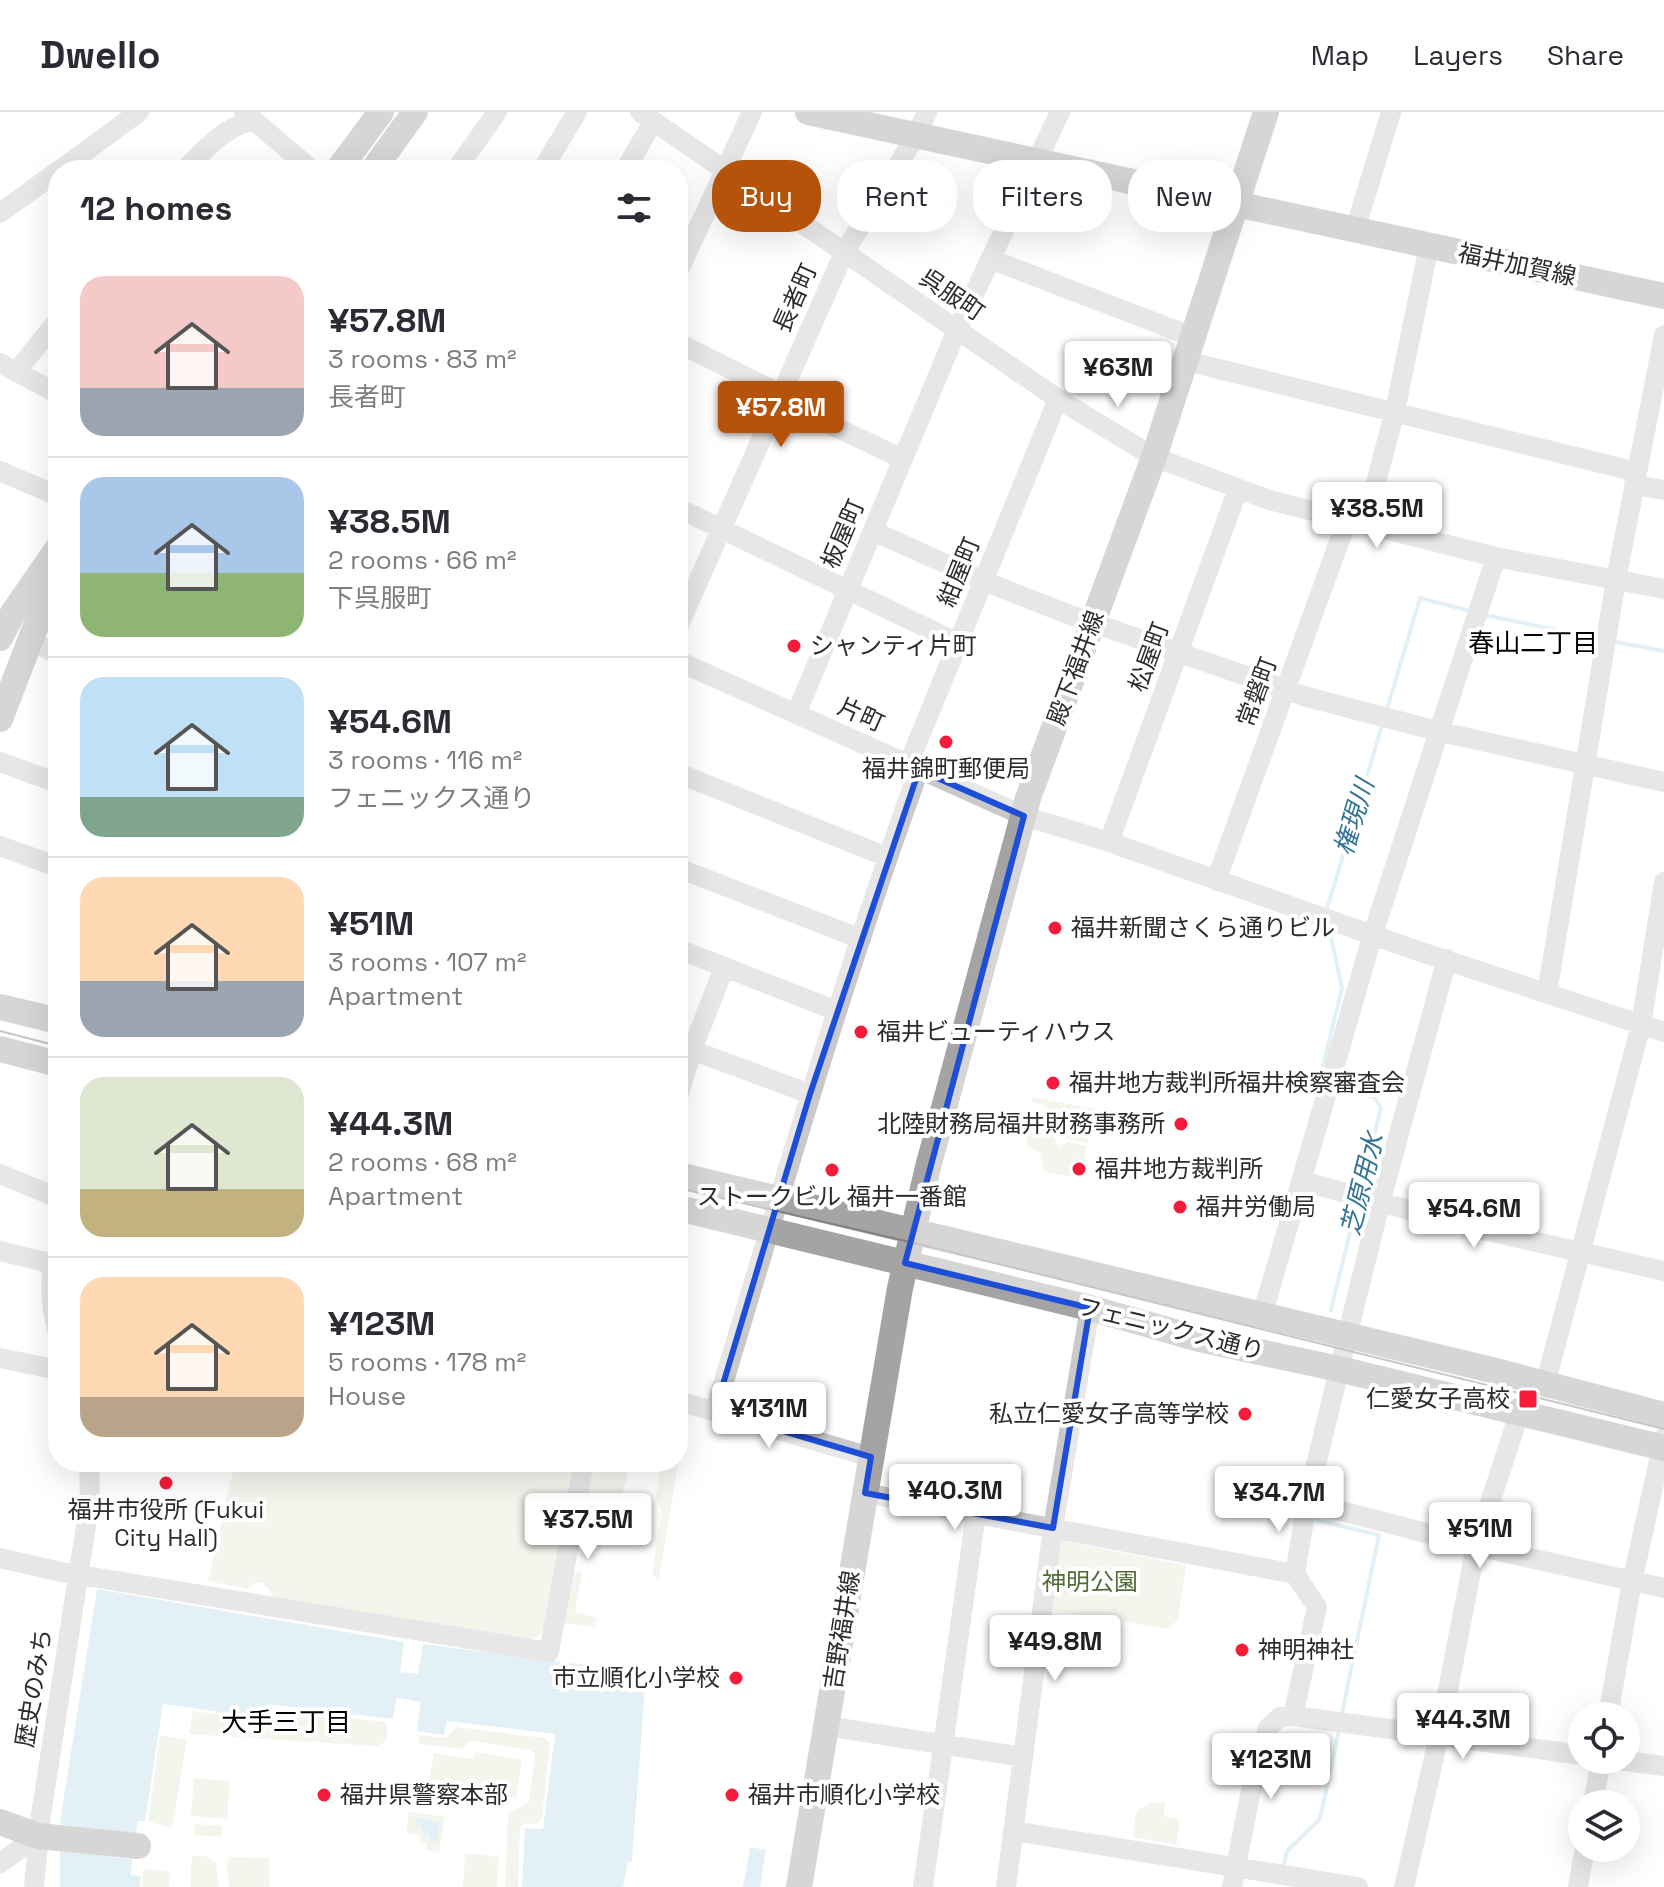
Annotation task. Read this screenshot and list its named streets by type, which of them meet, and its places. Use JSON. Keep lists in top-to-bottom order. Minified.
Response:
{"streets":{"main road":["福井加賀線","殿下福井線","フェニックス通り","吉野福井線"],"street":["呉服町","長者町","板屋町","紺屋町","松屋町","常磐町","片町","歴史のみち"]},"crossings":[["福井加賀線","長者町"],["福井加賀線","常磐町"],["呉服町","長者町"],["呉服町","板屋町"],["呉服町","紺屋町"],["呉服町","松屋町"],["呉服町","殿下福井線"],["呉服町","常磐町"],["板屋町","片町"],["紺屋町","片町"],["紺屋町","フェニックス通り"],["松屋町","片町"],["殿下福井線","片町"],["殿下福井線","フェニックス通り"],["殿下福井線","吉野福井線"],["常磐町","片町"],["フェニックス通り","吉野福井線"]],"districts":["春山二丁目","大手三丁目"],"water":["権現川","芝原用水"],"parks":["神明公園"],"places":{"other":["シャンティ片町","福井錦町郵便局","福井新聞さくら通りビル","福井ビューティハウス","福井地方裁判所福井検察審査会","北陸財務局福井財務事務所","福井地方裁判所","ストークビル 福井一番館","福井労働局","私立仁愛女子高等学校","福井市役所 (Fukui City Hall)","神明神社","市立順化小学校","福井県警察本部","福井市順化小学校"],"transit":["仁愛女子高校"]},"page":{"header":"Dwello","nav":["Map","Layers","Share"],"chip":["Buy","Rent","Filters","New"],"heading":"12 homes","list":[{"name":"¥57.8M","note":"3 rooms · 83 m² · 長者町"},{"name":"¥38.5M","note":"2 rooms · 66 m² · 下呉服町"},{"name":"¥54.6M","note":"3 rooms · 116 m² · フェニックス通り"},{"name":"¥51M","note":"3 rooms · 107 m² · Apartment"},{"name":"¥44.3M","note":"2 rooms · 68 m² · Apartment"},{"name":"¥123M","note":"5 rooms · 178 m² · House"}],"price":["¥63M","¥57.8M","¥38.5M","¥54.6M","¥131M","¥40.3M","¥34.7M","¥37.5M","¥51M","¥49.8M","¥44.3M","¥123M"]}}
